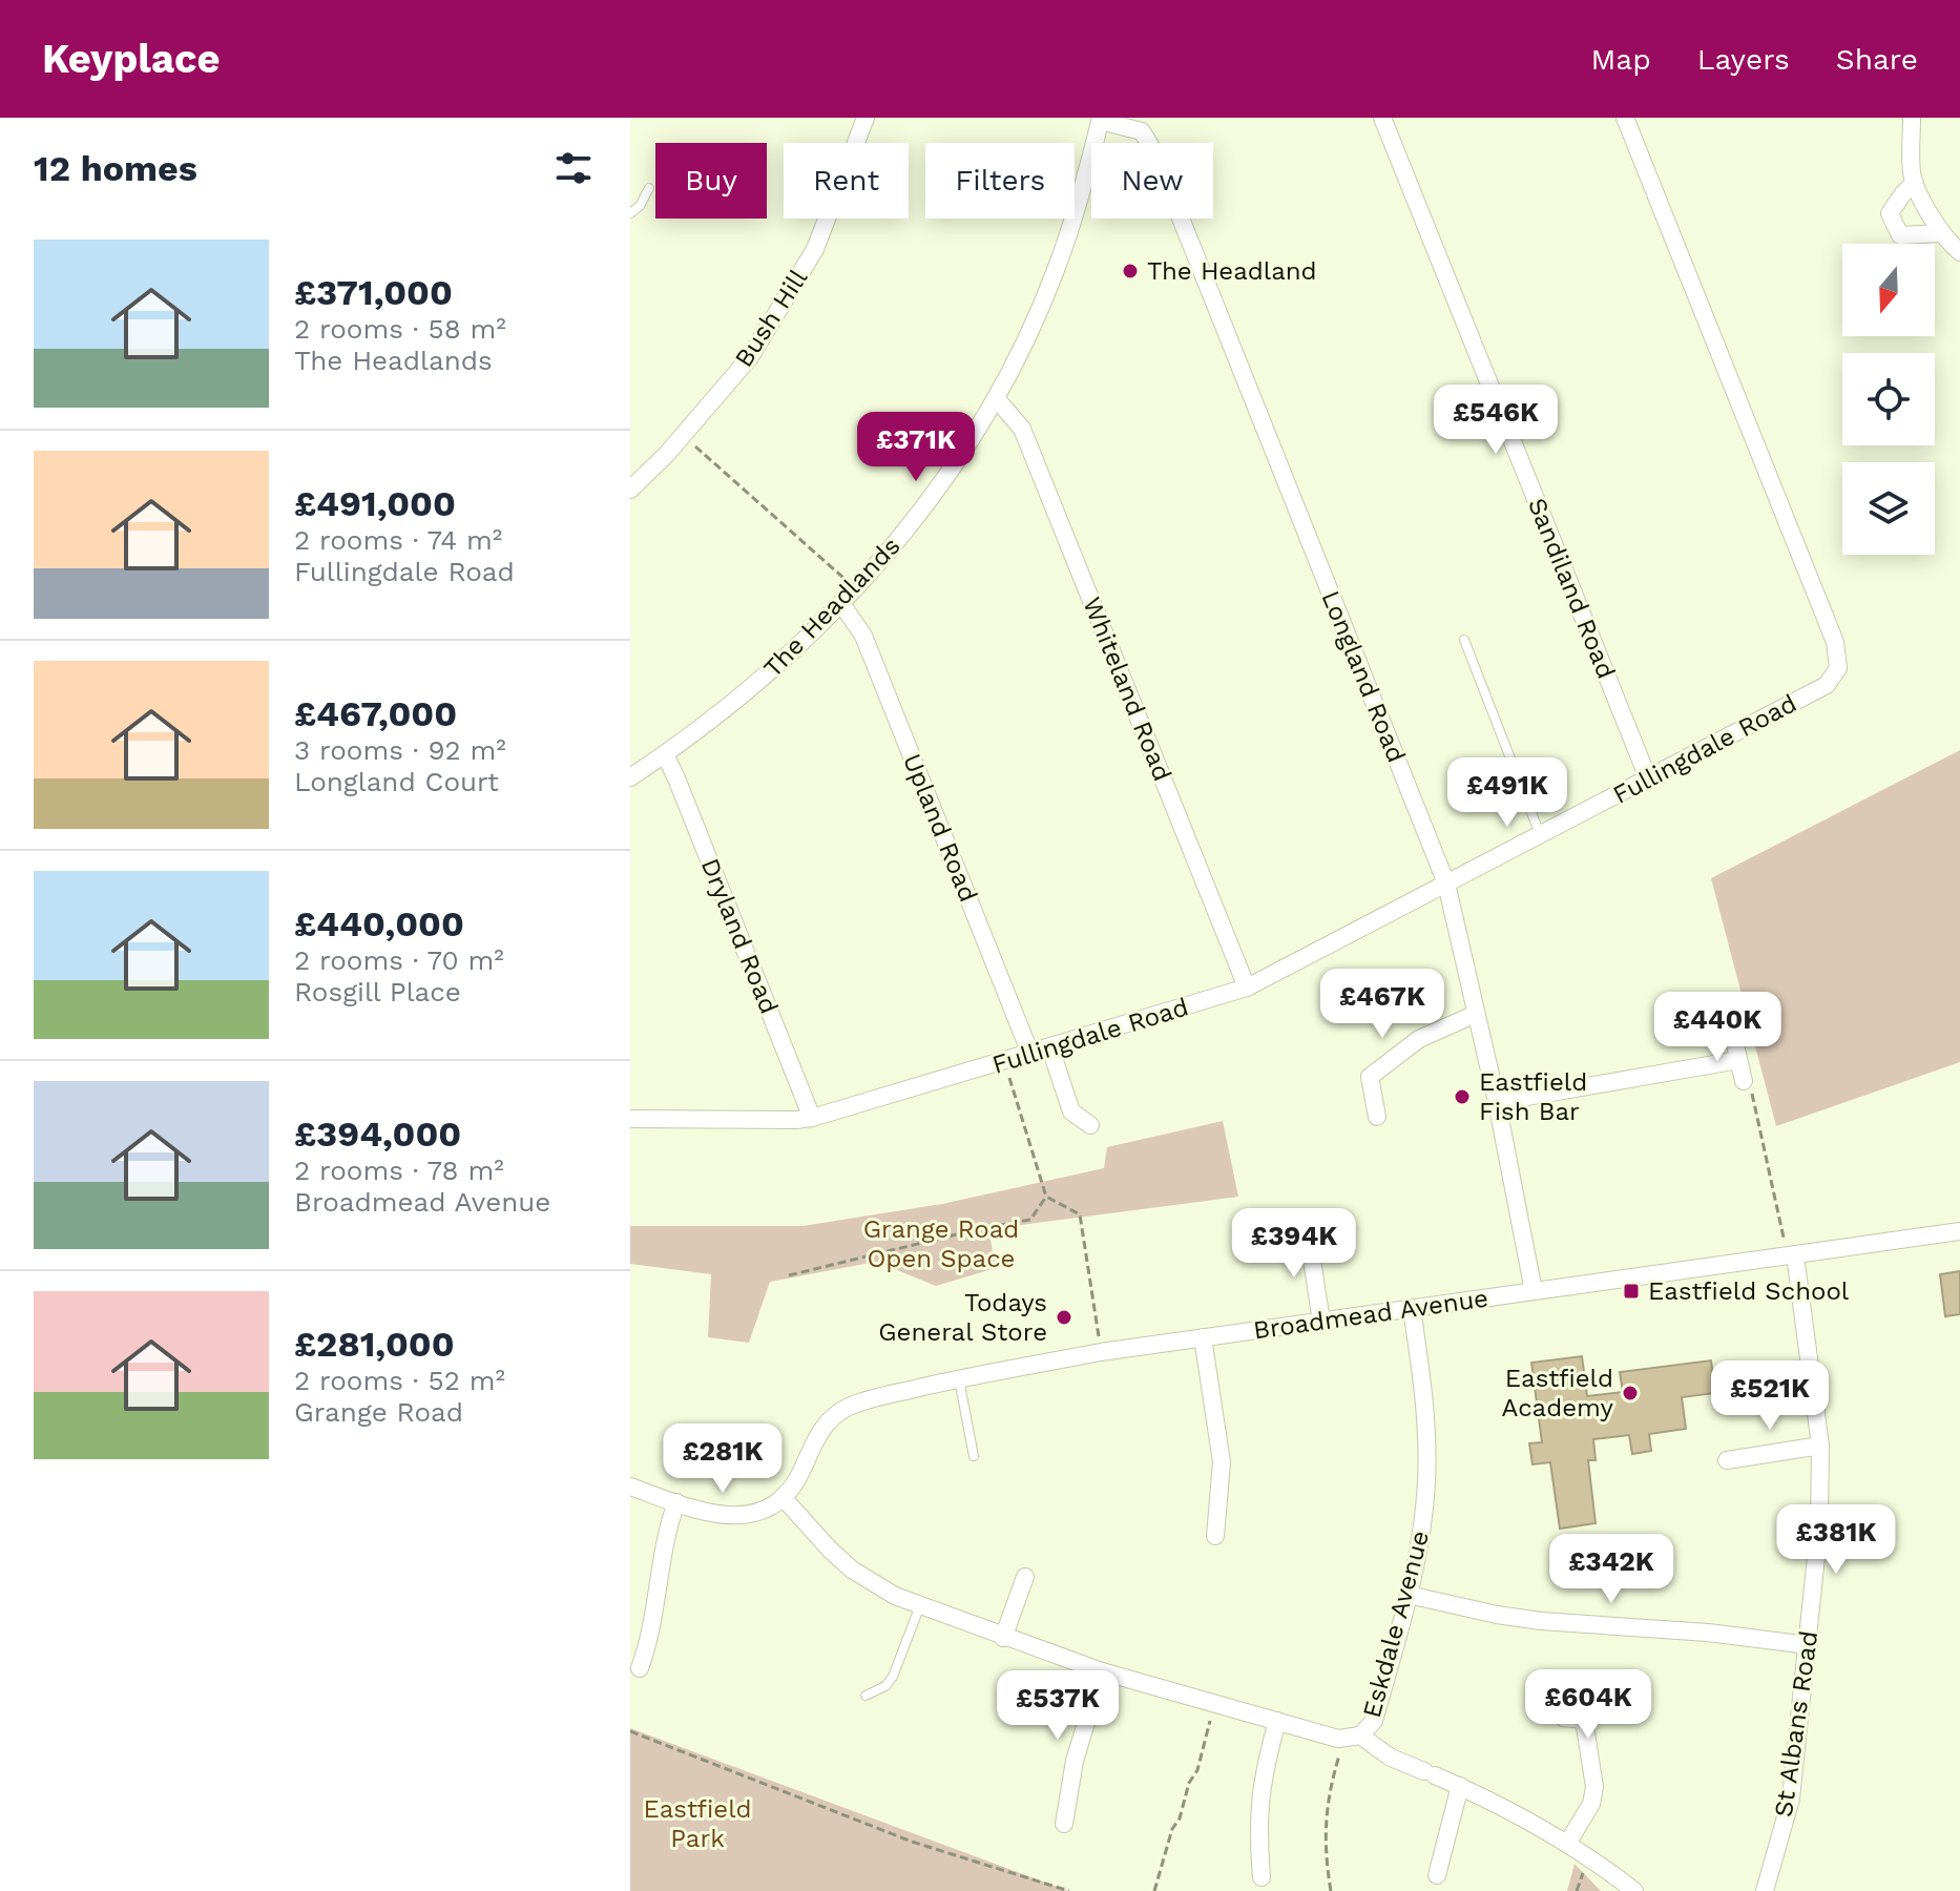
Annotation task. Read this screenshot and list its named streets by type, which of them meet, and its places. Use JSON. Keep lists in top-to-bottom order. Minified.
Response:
{"streets":{"street":["Bush Hill","Sandiland Road","The Headlands","Longland Road","Whiteland Road","Fullingdale Road","Upland Road","Dryland Road","Broadmead Avenue","Eskdale Avenue","St Albans Road"]},"crossings":[["Sandiland Road","Fullingdale Road"],["The Headlands","Longland Road"],["The Headlands","Whiteland Road"],["The Headlands","Upland Road"],["The Headlands","Dryland Road"],["Longland Road","Fullingdale Road"],["Longland Road","Broadmead Avenue"],["Whiteland Road","Fullingdale Road"],["Fullingdale Road","Upland Road"],["Fullingdale Road","Dryland Road"],["Broadmead Avenue","Eskdale Avenue"],["Broadmead Avenue","St Albans Road"]],"parks":["Grange Road Open Space","Eastfield Park"],"places":{"other":["The Headland","Eastfield Fish Bar","Todays General Store","Eastfield Academy"],"transit":["Eastfield School"]},"north":"bottom","page":{"header":"Keyplace","nav":["Map","Layers","Share"],"heading":"12 homes","chip":["Buy","Rent","Filters","New"],"list":[{"name":"£371,000","note":"2 rooms · 58 m² · The Headlands"},{"name":"£491,000","note":"2 rooms · 74 m² · Fullingdale Road"},{"name":"£467,000","note":"3 rooms · 92 m² · Longland Court"},{"name":"£440,000","note":"2 rooms · 70 m² · Rosgill Place"},{"name":"£394,000","note":"2 rooms · 78 m² · Broadmead Avenue"},{"name":"£281,000","note":"2 rooms · 52 m² · Grange Road"}],"price":["£546K","£371K","£491K","£467K","£440K","£394K","£521K","£281K","£381K","£342K","£604K","£537K"]}}
